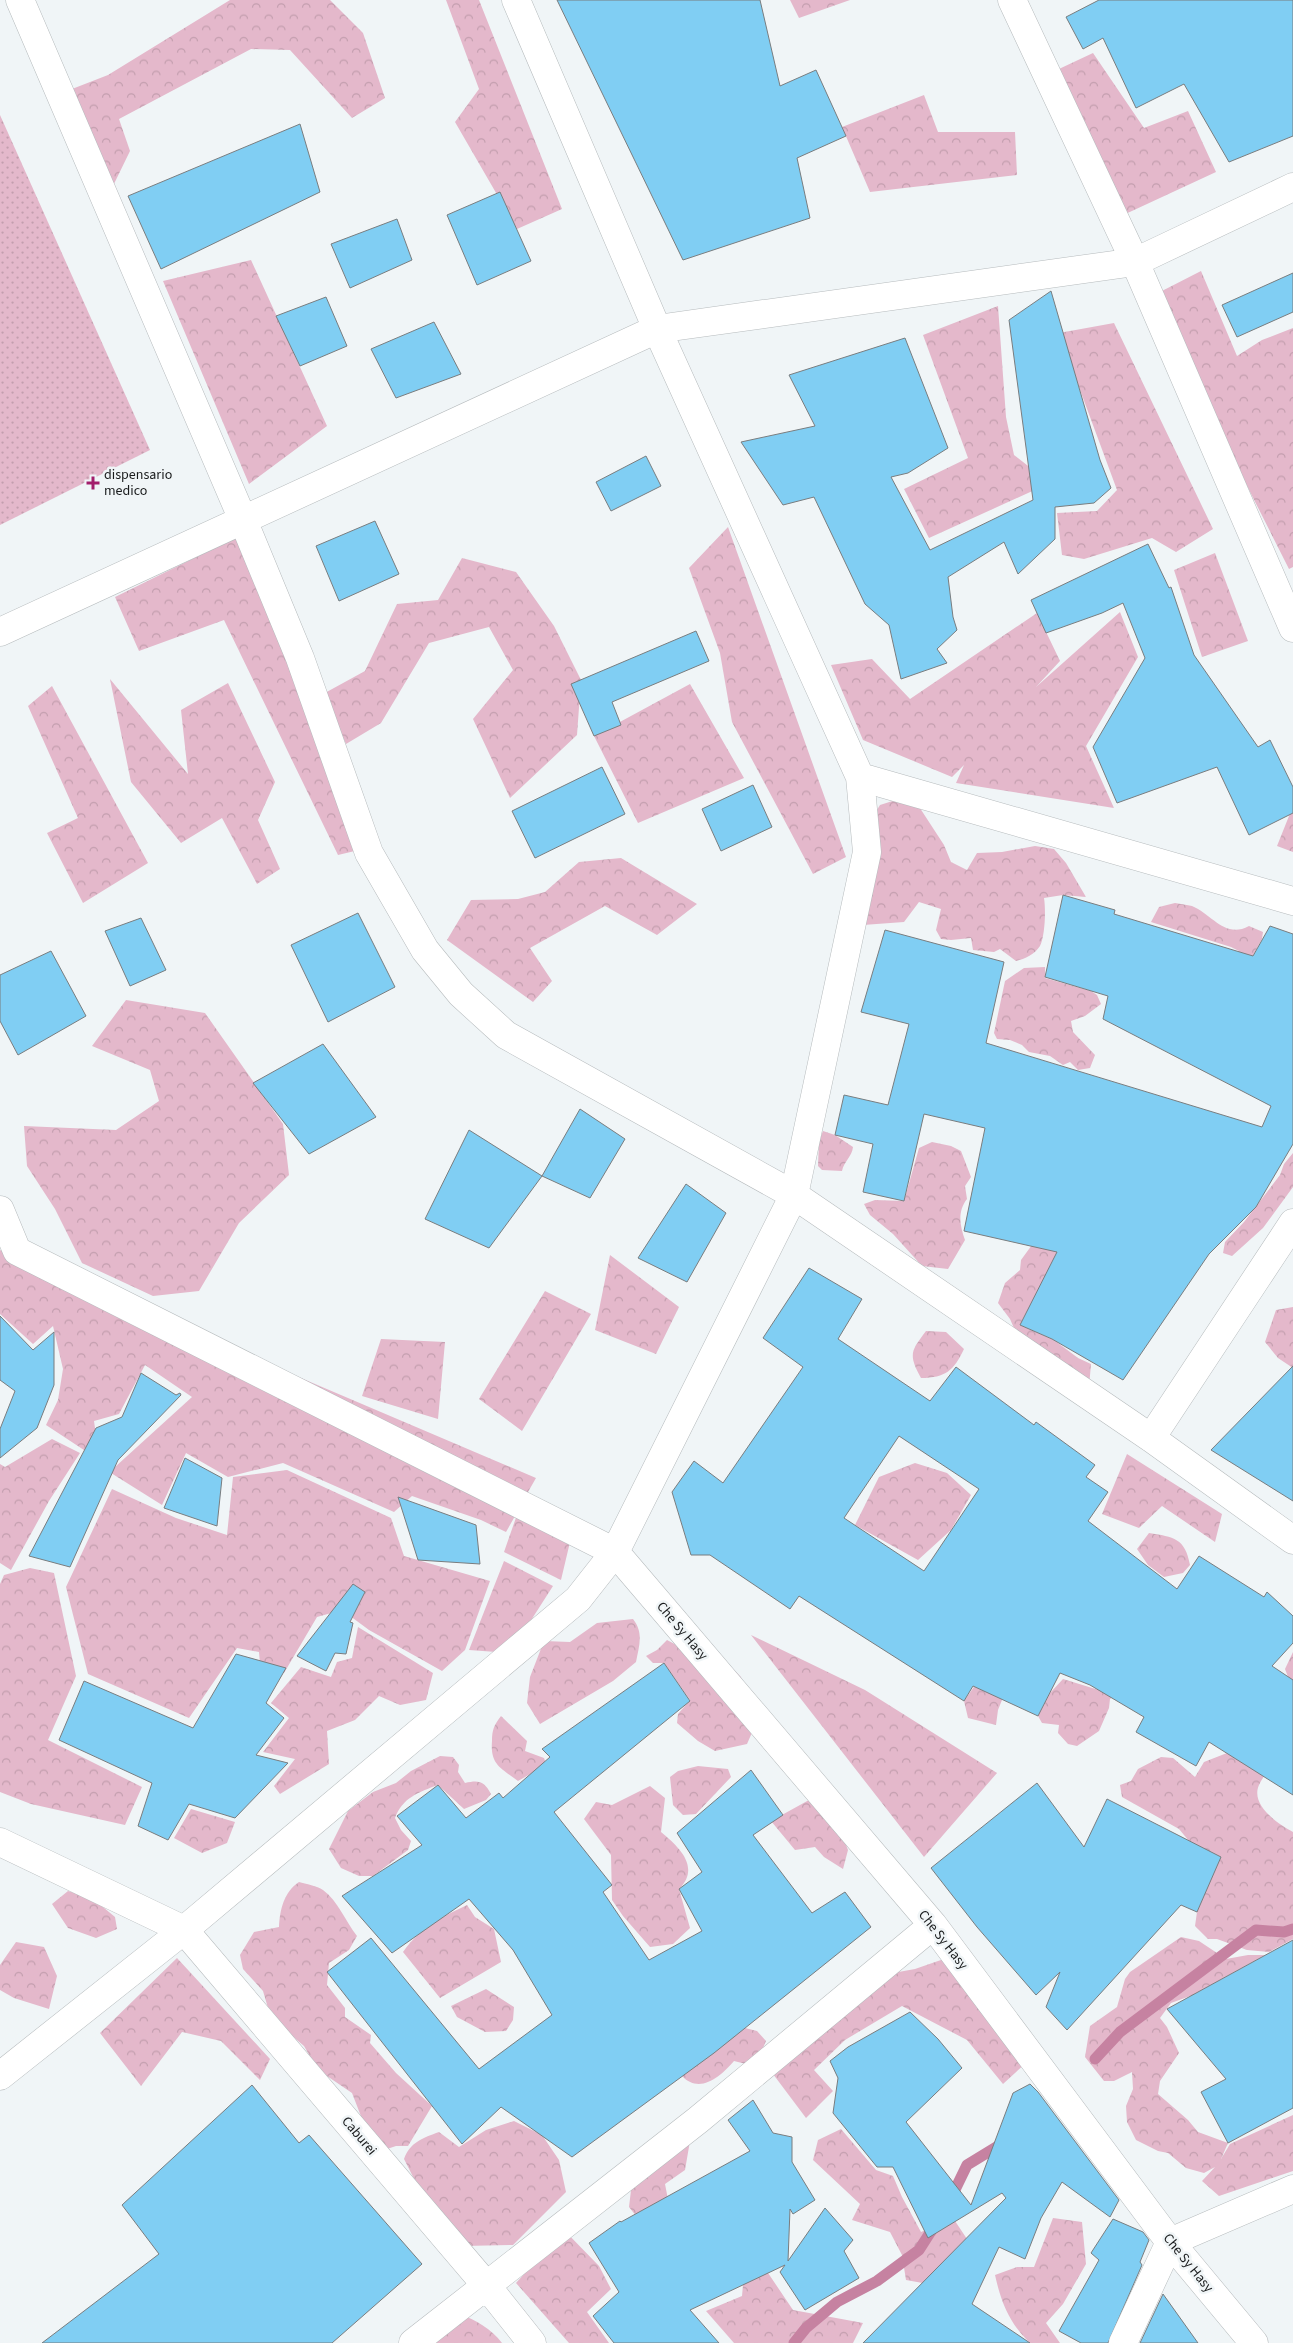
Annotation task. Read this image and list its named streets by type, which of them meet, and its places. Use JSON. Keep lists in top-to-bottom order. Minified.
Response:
{"streets":{"street":["Che Sy Hasy","Caburei"]},"places":{"health":["dispensario medico"]}}
